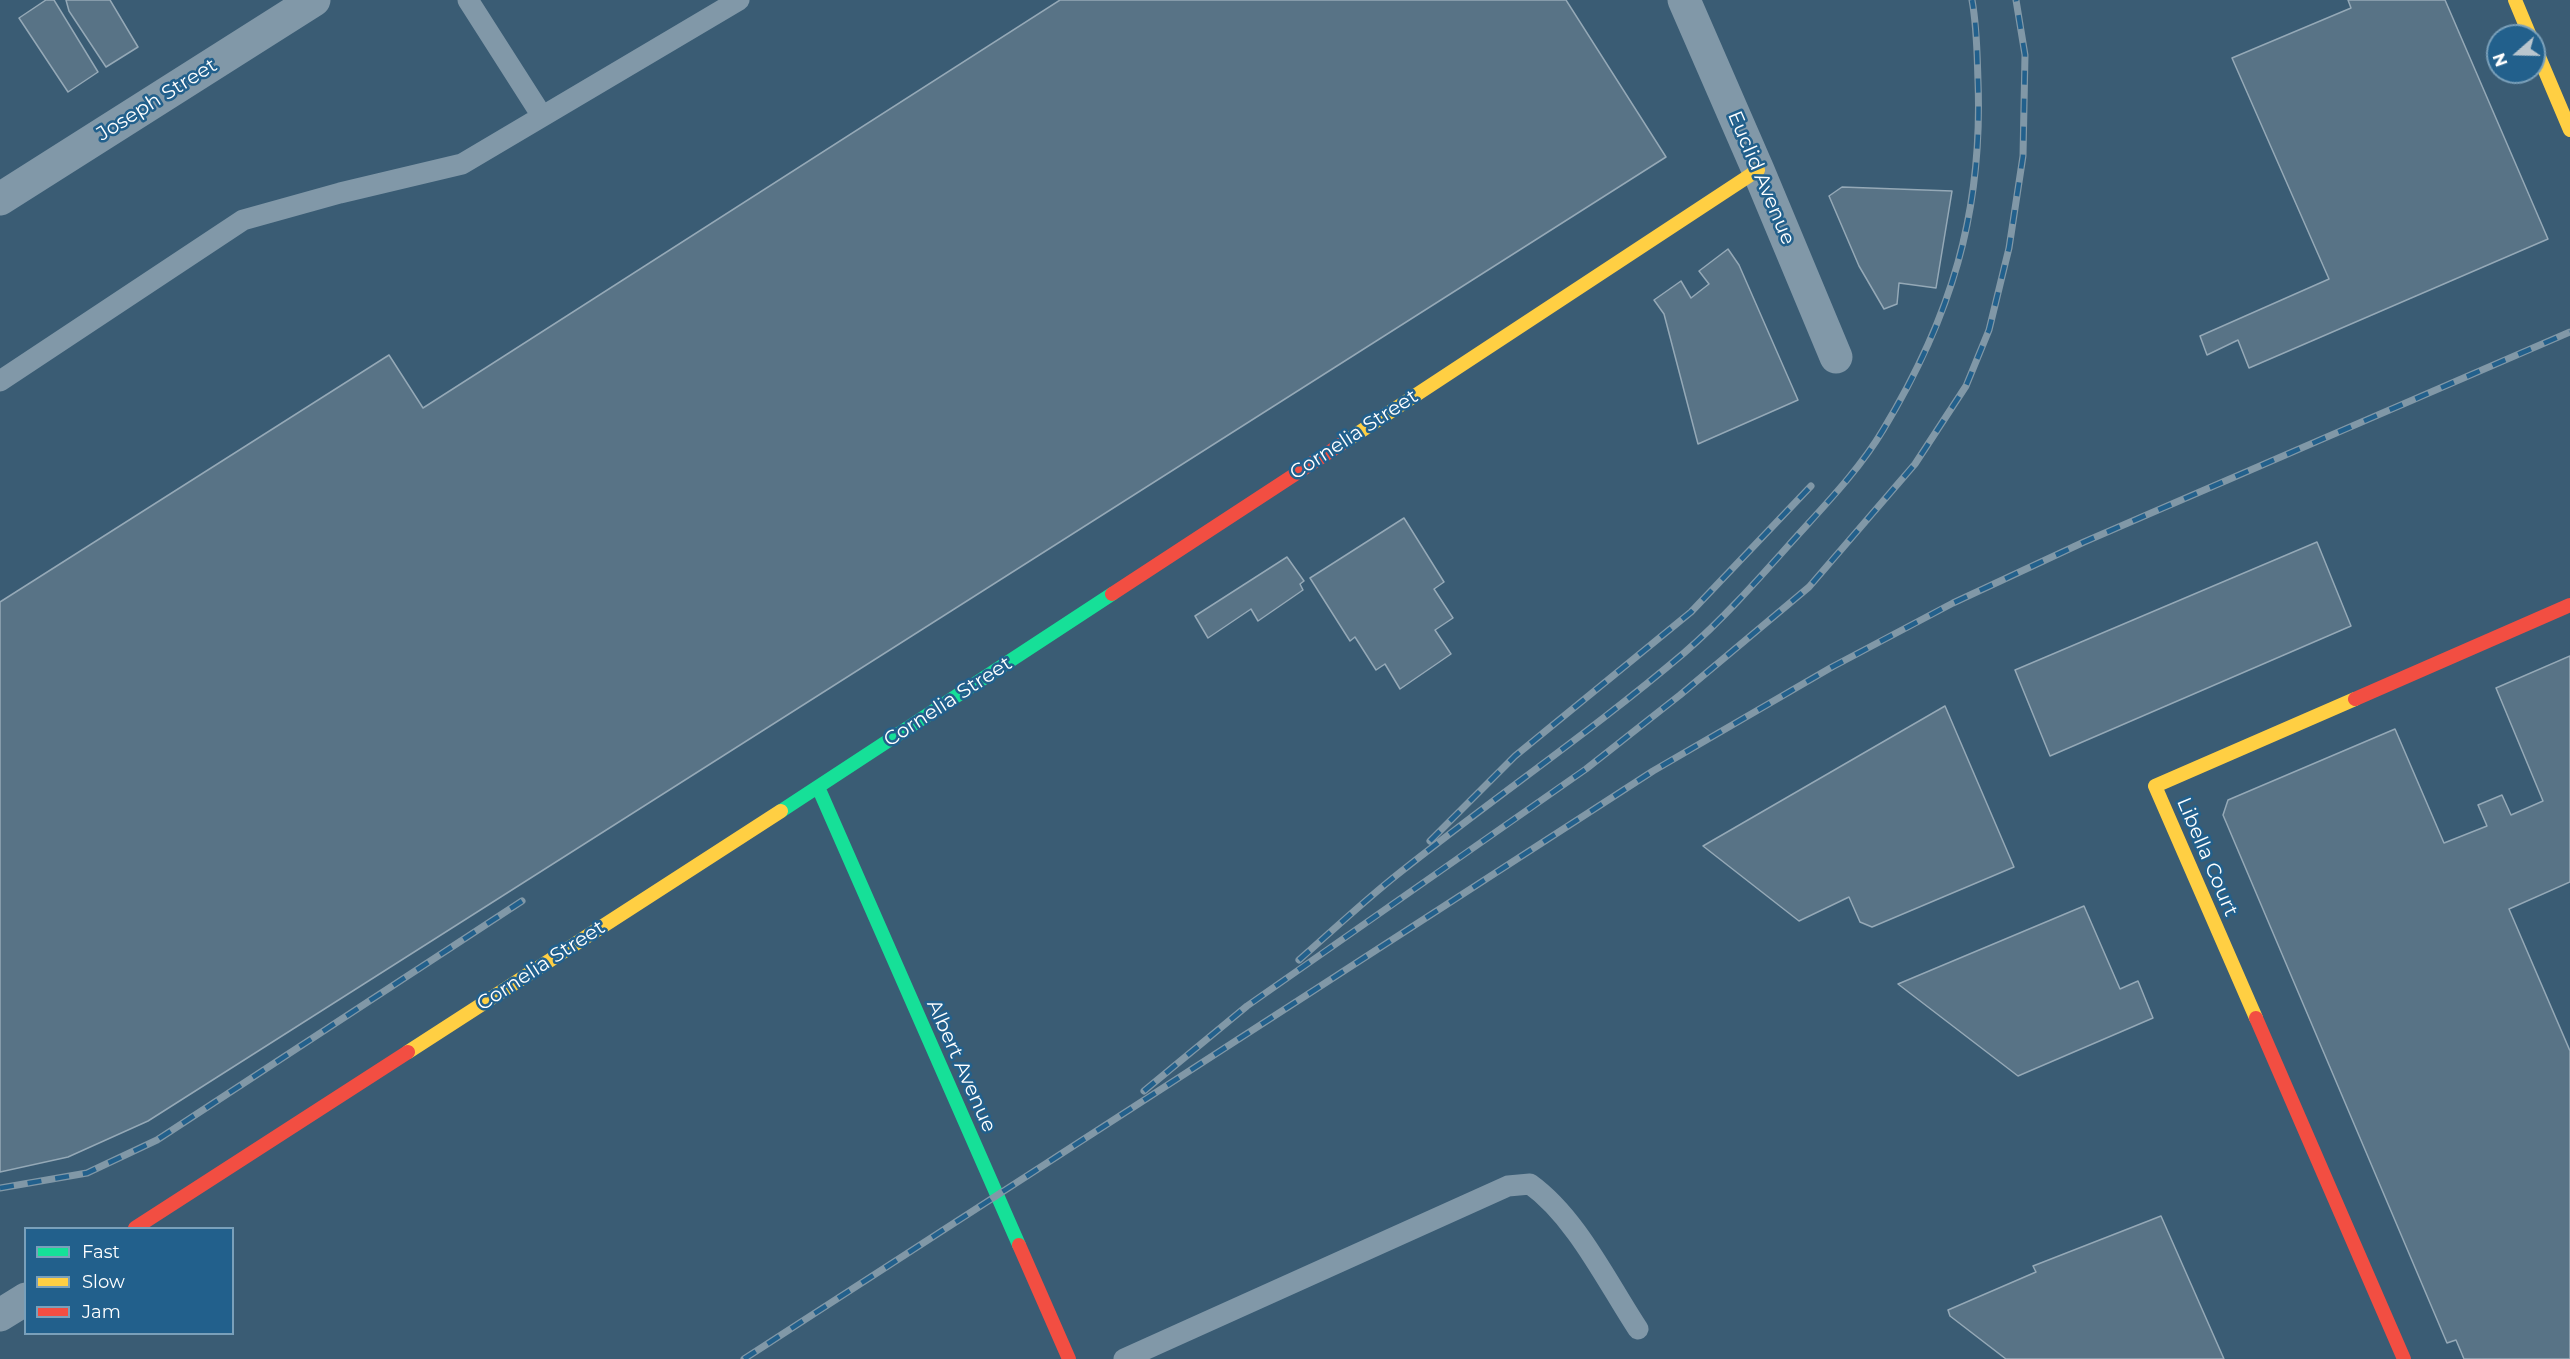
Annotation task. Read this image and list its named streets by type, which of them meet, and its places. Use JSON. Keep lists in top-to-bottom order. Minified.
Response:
{"streets":{"street":["Joseph Street","Euclid Avenue","Cornelia Street","Libella Court","Albert Avenue"]},"crossings":[["Euclid Avenue","Cornelia Street"],["Cornelia Street","Albert Avenue"]],"legend":["Fast","Slow","Jam"],"north":"left"}
